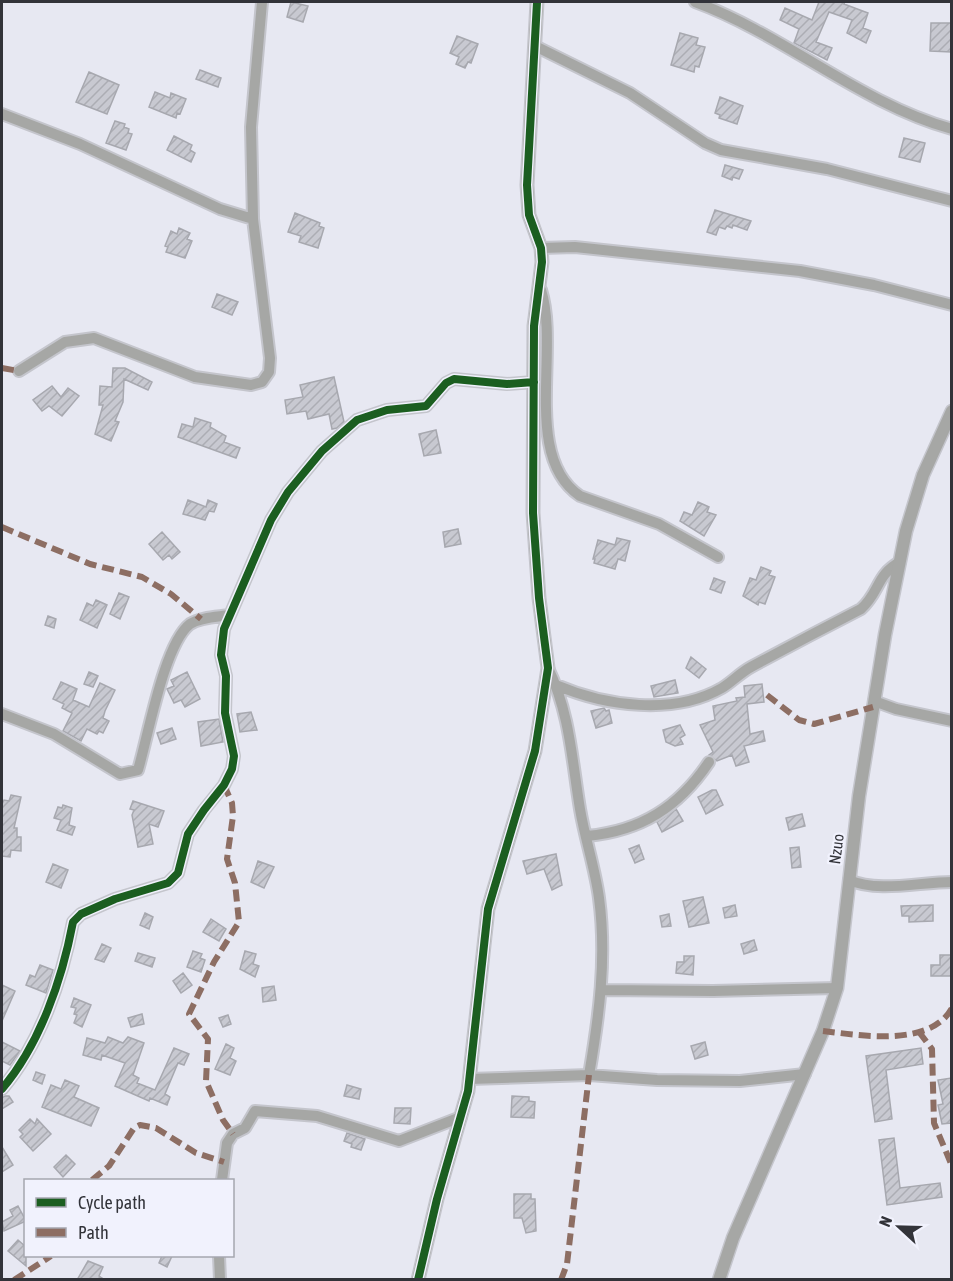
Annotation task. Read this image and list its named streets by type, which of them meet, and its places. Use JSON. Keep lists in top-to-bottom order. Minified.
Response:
{"streets":{"street":["Nzuo"]},"legend":["Cycle path","Path"],"north":"left"}
